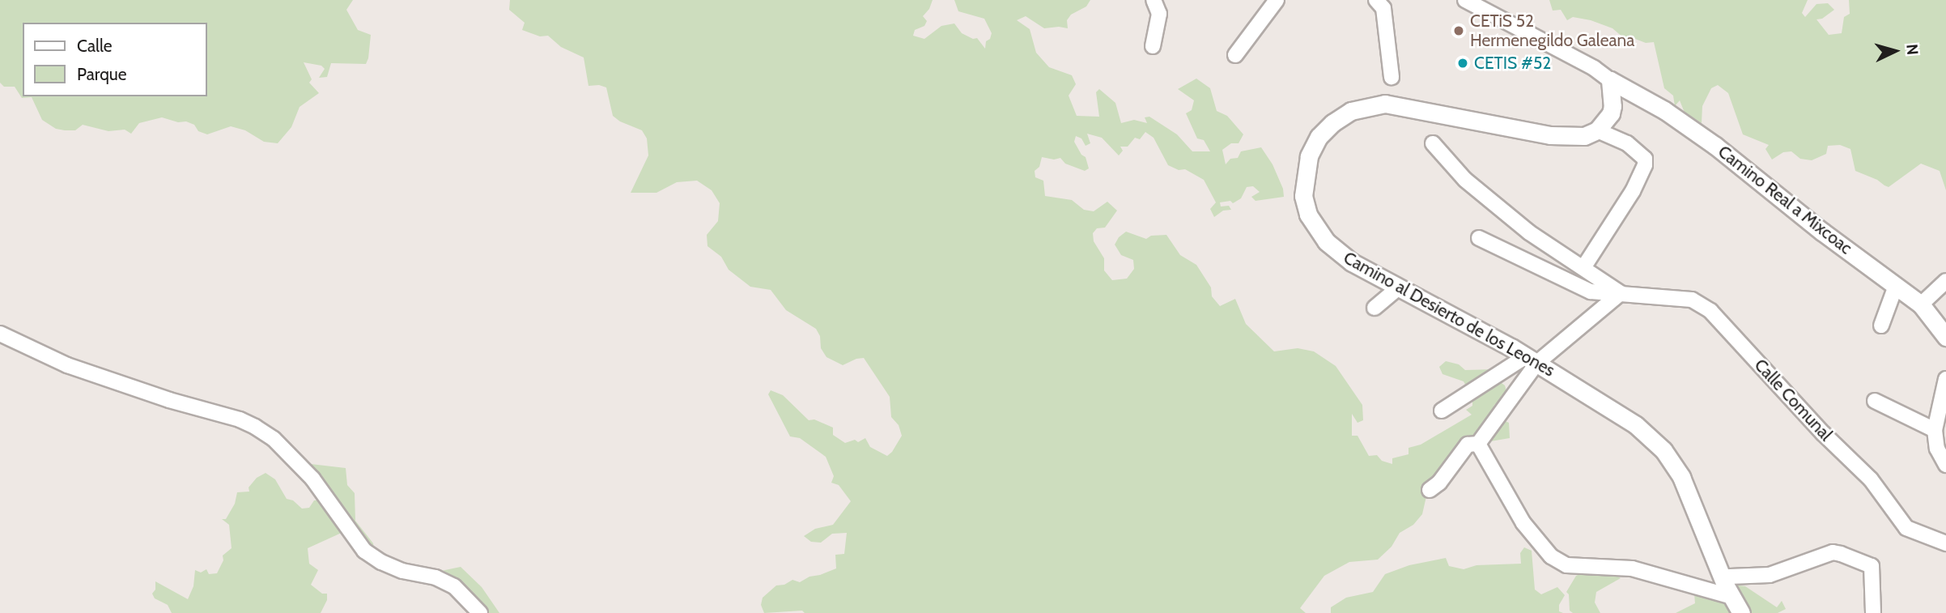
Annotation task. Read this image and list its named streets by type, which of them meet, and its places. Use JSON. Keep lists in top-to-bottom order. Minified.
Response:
{"streets":{"main road":["Camino Real a Mixcoac","Camino al Desierto de los Leones"],"street":["Calle Comunal"]},"places":["CETiS 52 Hermenegildo Galeana","CETIS #52"],"legend":["Calle","Parque"],"north":"right"}
